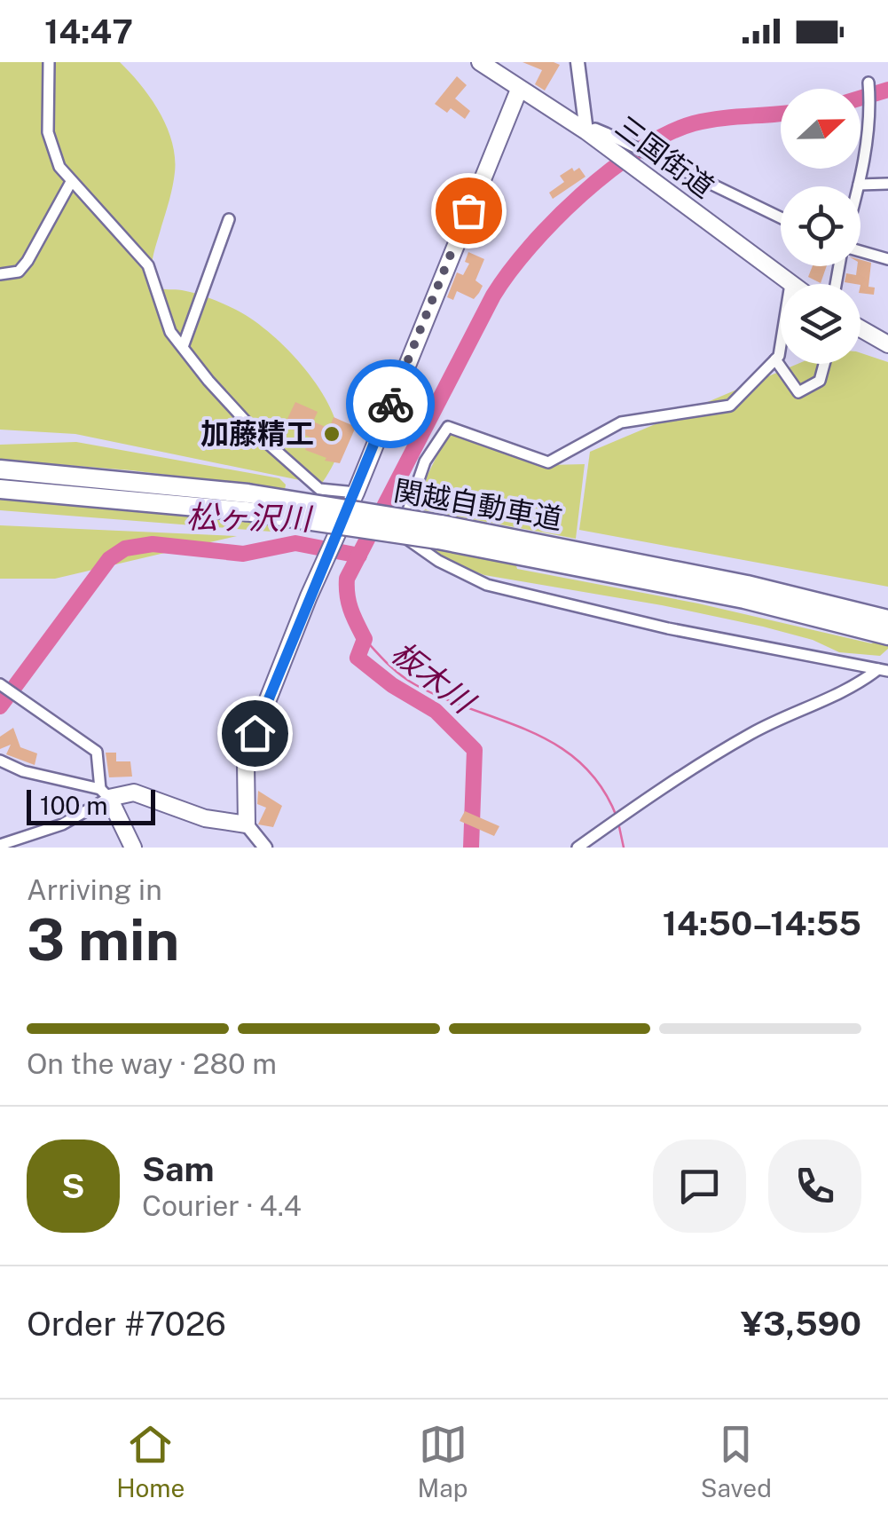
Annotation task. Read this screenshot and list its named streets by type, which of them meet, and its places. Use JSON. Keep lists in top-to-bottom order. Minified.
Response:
{"streets":{"highway":["関越自動車道"],"main road":["三国街道"]},"water":["松ヶ沢川","板木川"],"places":["加藤精工"],"scale_bar":"100 m","north":"right","page":{"status":"14:47","scale":"100 m","heading":["3 min","Arriving in","14:50–14:55"],"panel":["Sam","Courier · 4.4","Order #7026","¥3,590"],"bar":"On the way · 280 m","round":"S","tabs":["Home","Map","Saved"]}}
